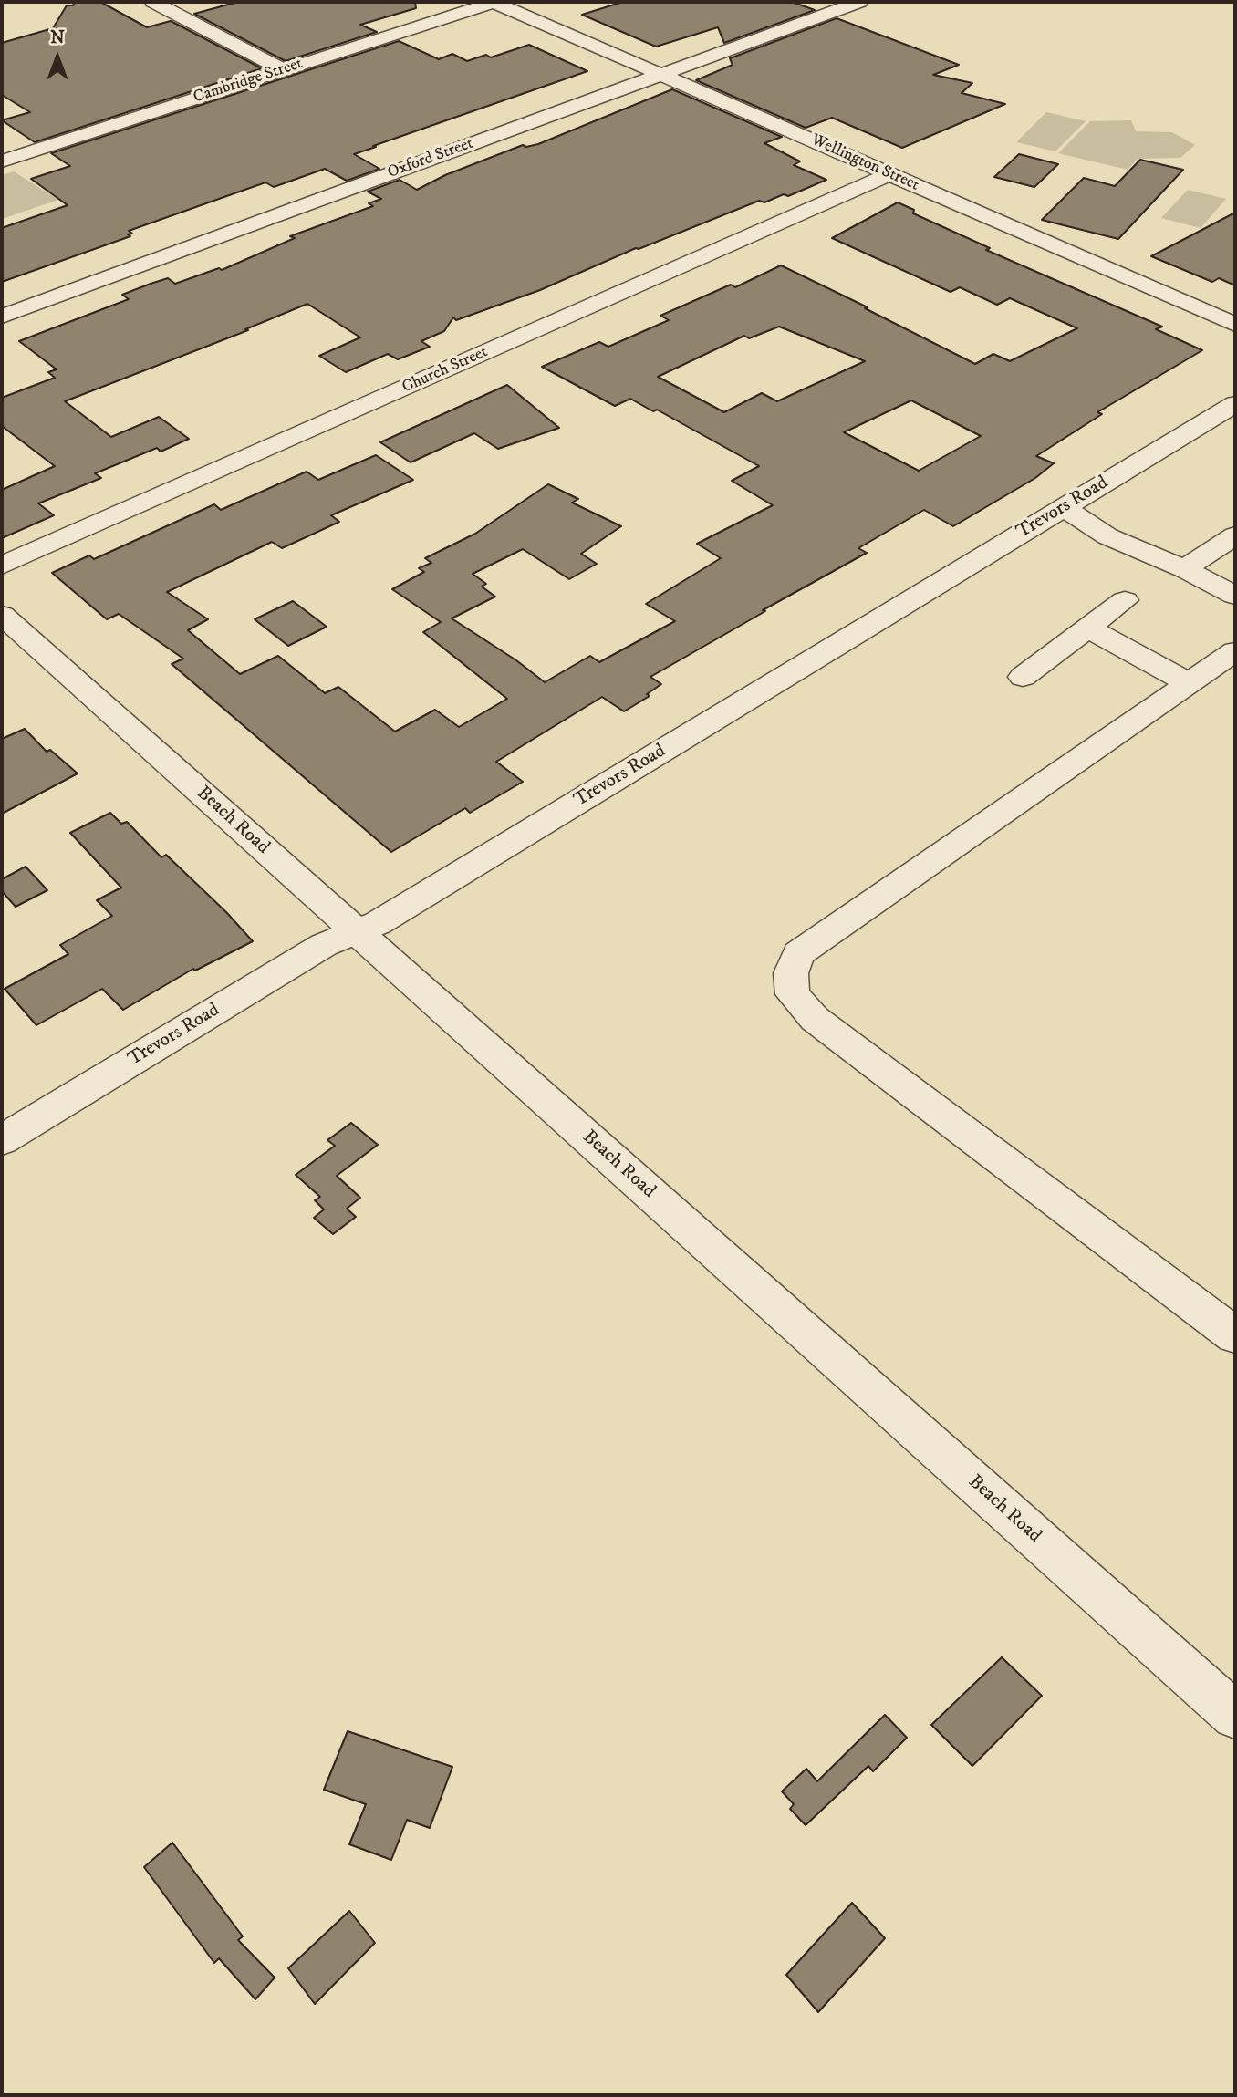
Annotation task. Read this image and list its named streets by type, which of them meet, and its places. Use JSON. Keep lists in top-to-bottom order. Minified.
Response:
{"streets":{"street":["Cambridge Street","Oxford Street","Wellington Street","Church Street","Trevors Road","Beach Road"]},"crossings":[["Cambridge Street","Wellington Street"],["Oxford Street","Wellington Street"],["Wellington Street","Church Street"],["Trevors Road","Beach Road"]],"north":"top"}
